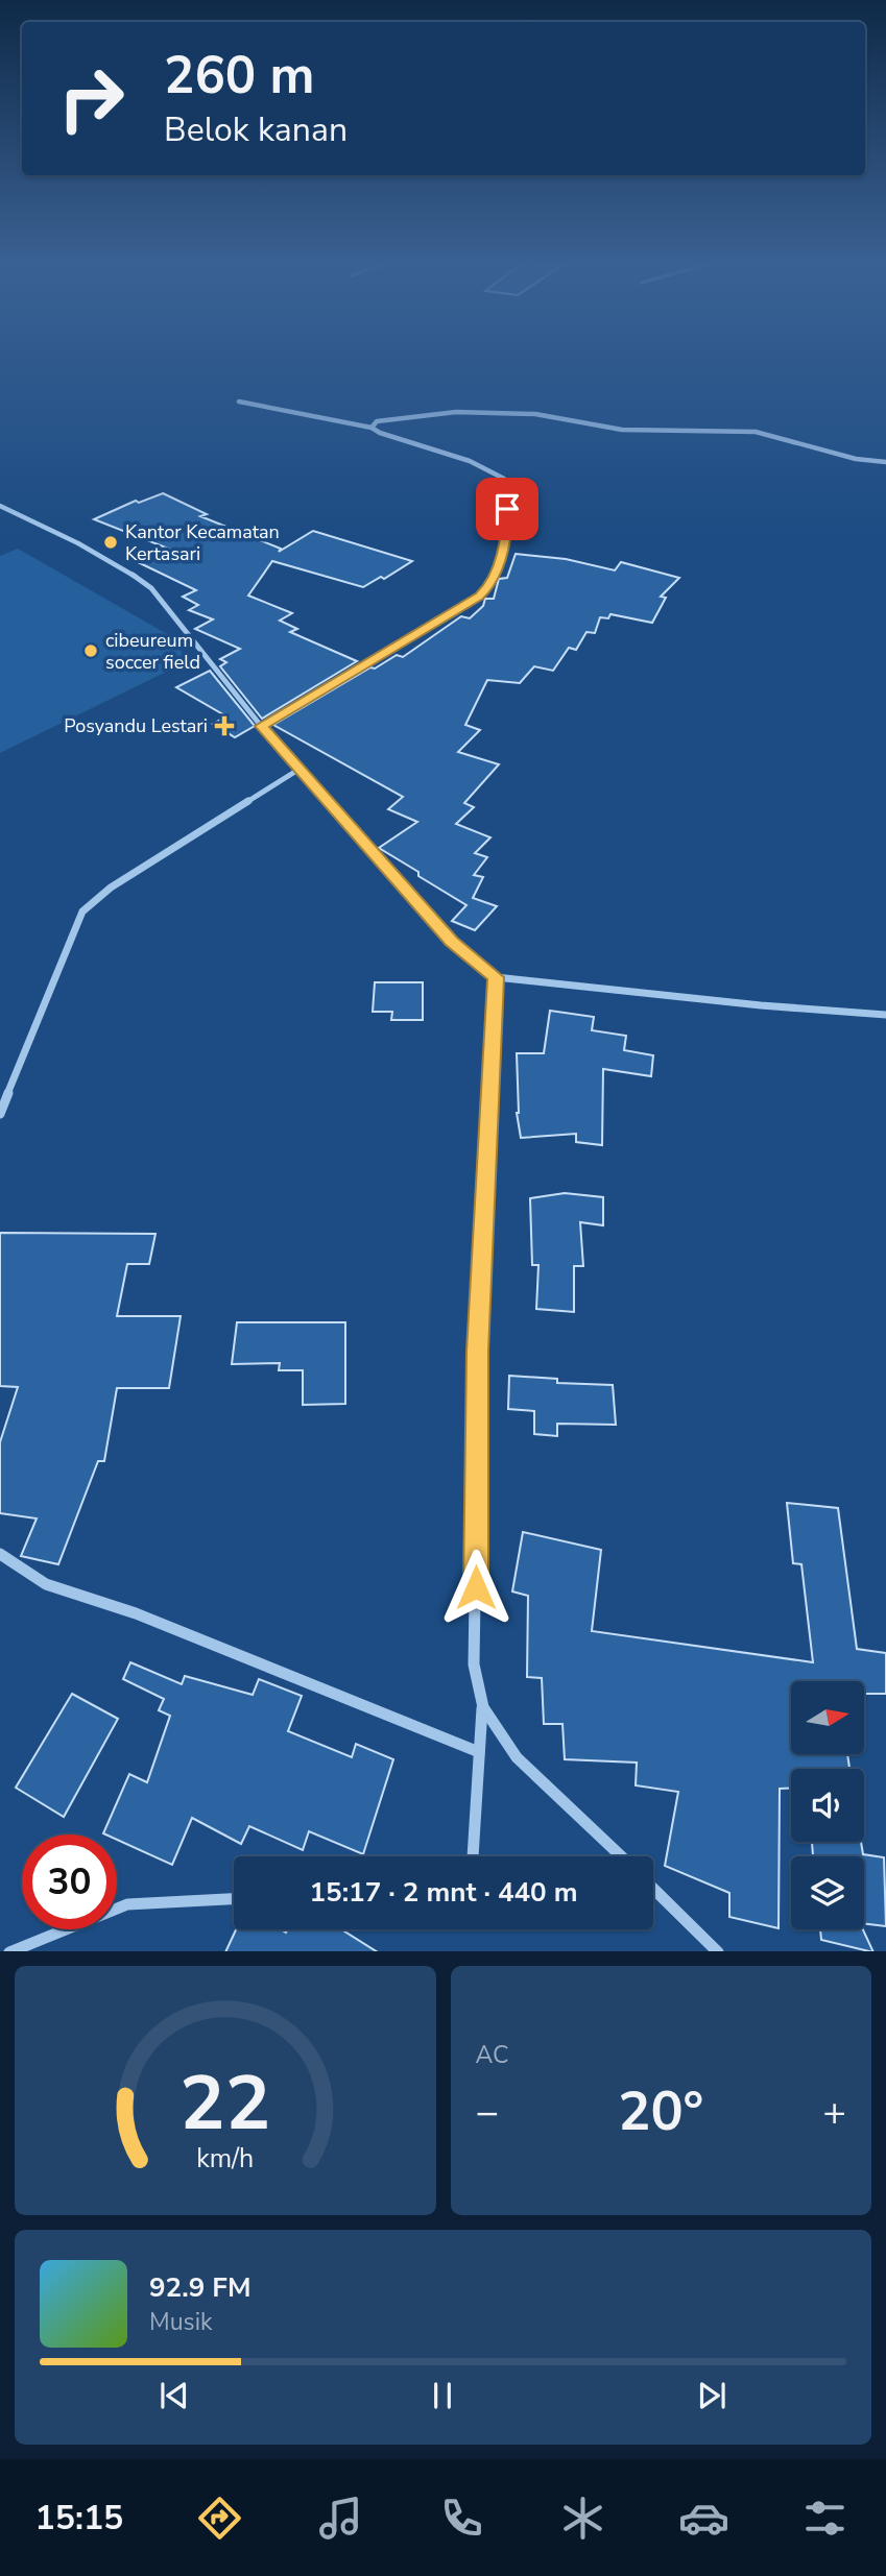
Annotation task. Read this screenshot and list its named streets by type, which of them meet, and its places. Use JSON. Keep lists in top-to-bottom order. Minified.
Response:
{"places":{"other":["Kantor Kecamatan Kertasari","cibeureum soccer field"],"health":["Posyandu Lestari"]},"north":"right","page":{"turn":["260 m","Belok kanan"],"limit":"30","trip":"15:17 · 2 mnt · 440 m","tile":"AC","heat":["−","20°","+"],"song":["92.9 FM","Musik"],"tabs":"15:15","gauge":["22","km/h"]}}
